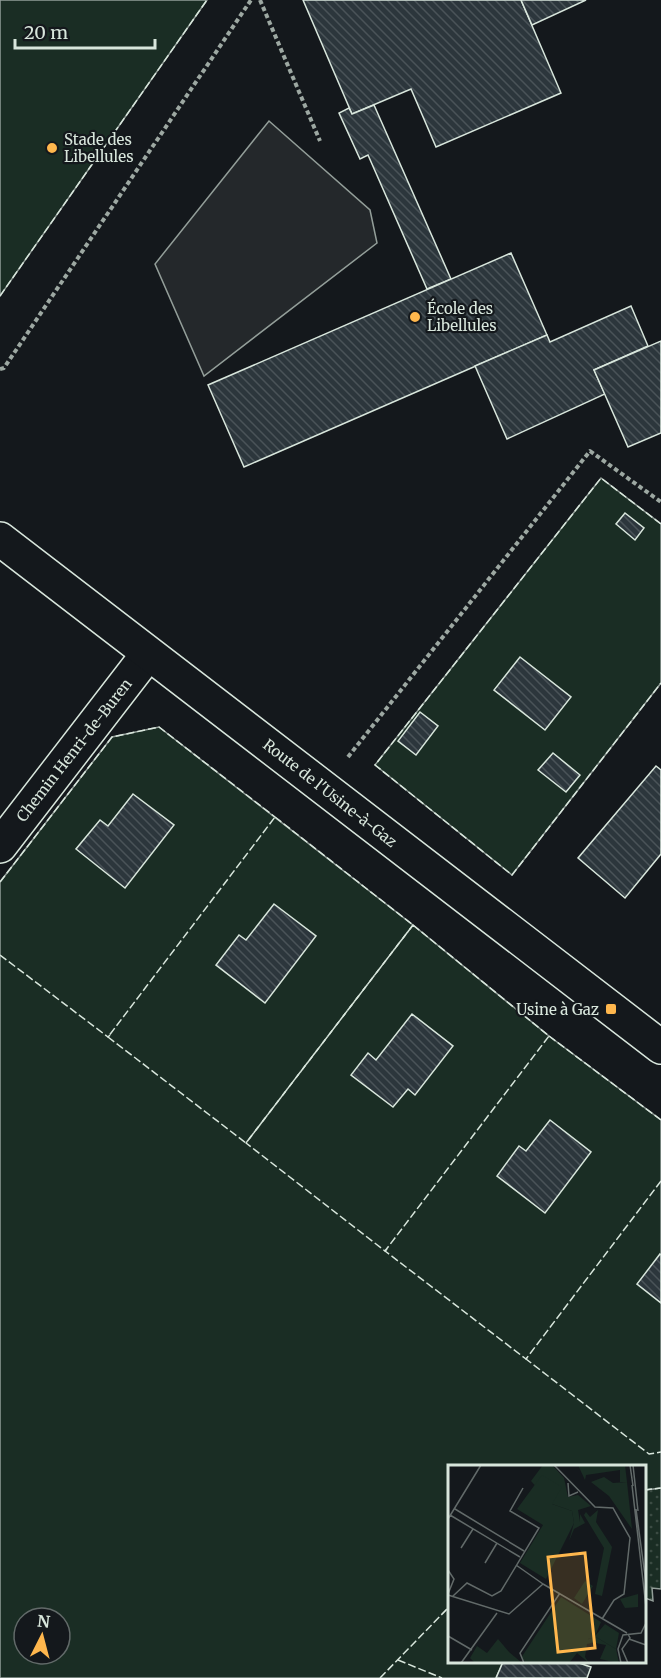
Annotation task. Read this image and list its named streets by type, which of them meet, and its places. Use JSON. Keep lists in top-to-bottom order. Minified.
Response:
{"streets":{"street":["Chemin Henri-de-Buren","Route de l'Usine-à-Gaz"]},"crossings":[["Chemin Henri-de-Buren","Route de l'Usine-à-Gaz"]],"places":{"other":["Stade des Libellules","École des Libellules"],"transit":["Usine à Gaz"]},"scale_bar":"20 m","north":"top"}
